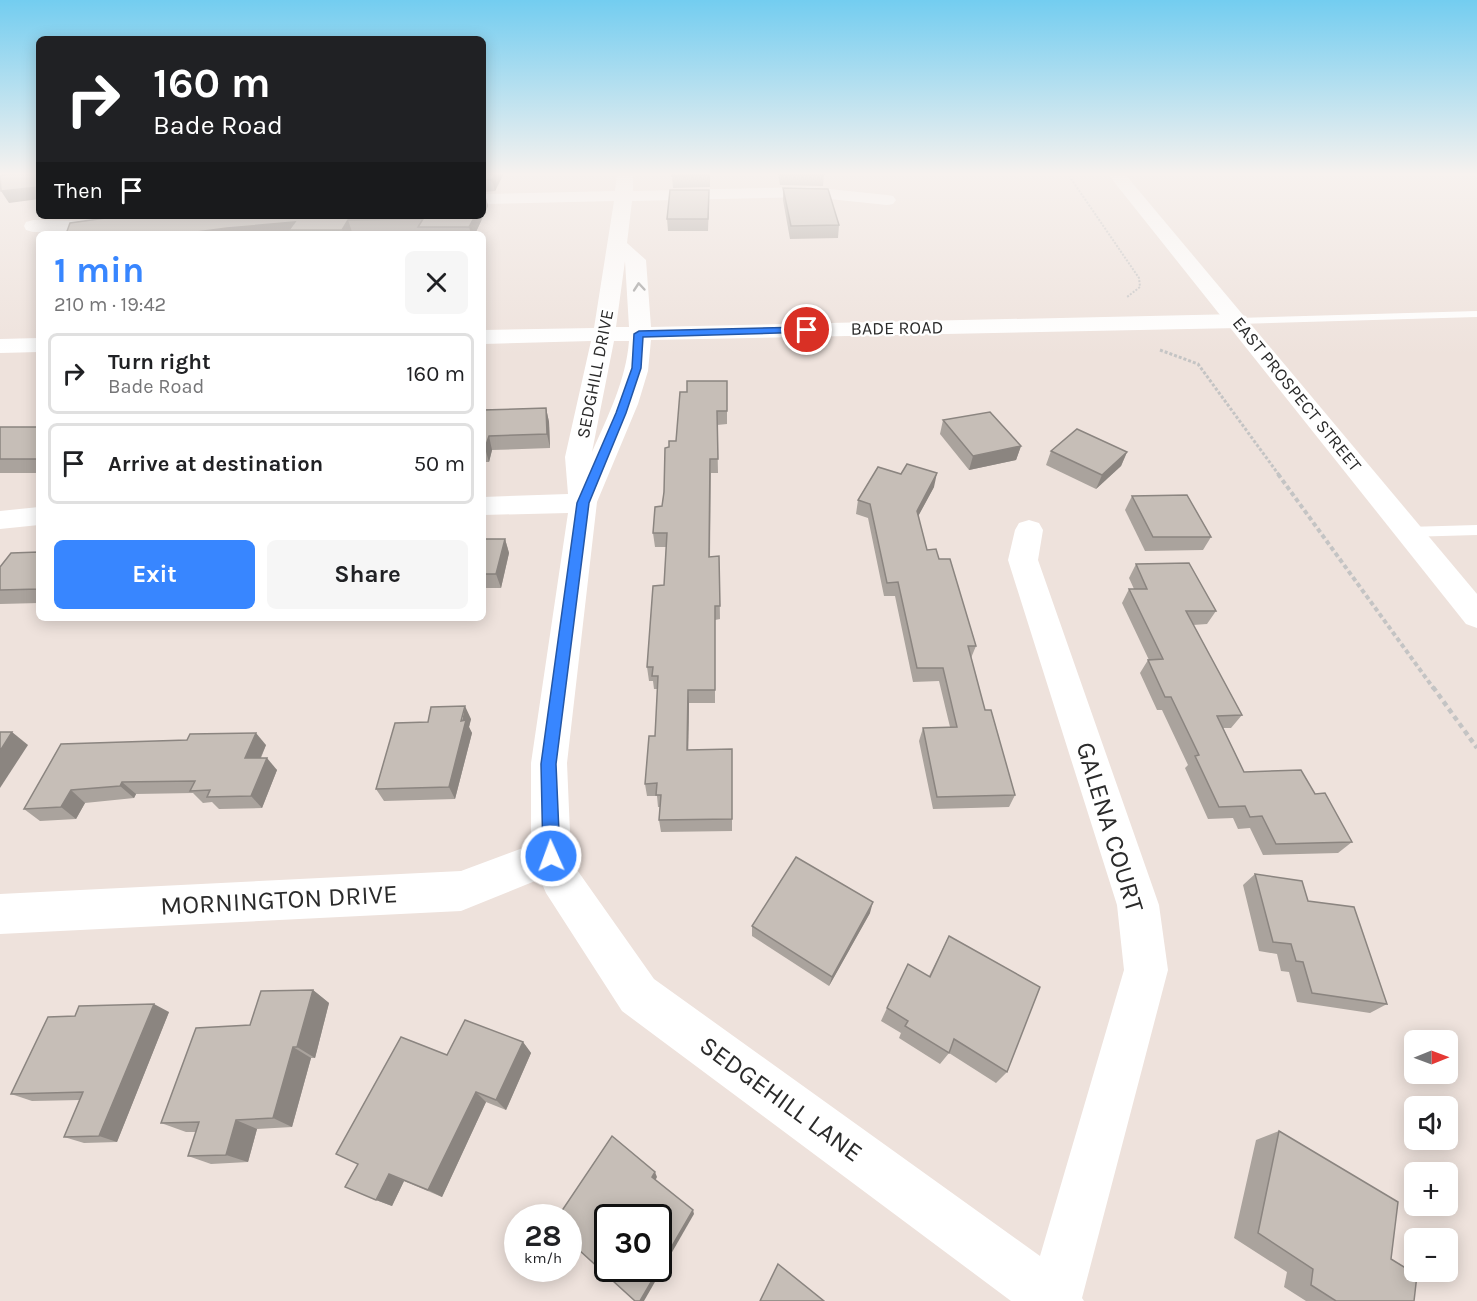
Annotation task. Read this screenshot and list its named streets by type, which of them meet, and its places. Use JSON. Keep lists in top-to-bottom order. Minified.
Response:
{"streets":{"street":["BADE ROAD","SEDGHILL DRIVE","EAST PROSPECT STREET","GALENA COURT","MORNINGTON DRIVE","SEDGEHILL LANE"]},"crossings":[["BADE ROAD","SEDGHILL DRIVE"],["BADE ROAD","EAST PROSPECT STREET"],["SEDGHILL DRIVE","MORNINGTON DRIVE"],["SEDGHILL DRIVE","SEDGEHILL LANE"],["GALENA COURT","SEDGEHILL LANE"],["MORNINGTON DRIVE","SEDGEHILL LANE"]],"north":"right","page":{"turn":["160 m","Bade Road"],"then":"Then","heading":["1 min","210 m · 19:42"],"list":[{"name":"Turn right","note":"Bade Road","value":"160 m"},{"name":"Arrive at destination","value":"50 m"}],"buttons":["Exit","Share"],"map_buttons":["+","−"],"speed":"28 km/h","limit":"30"}}
